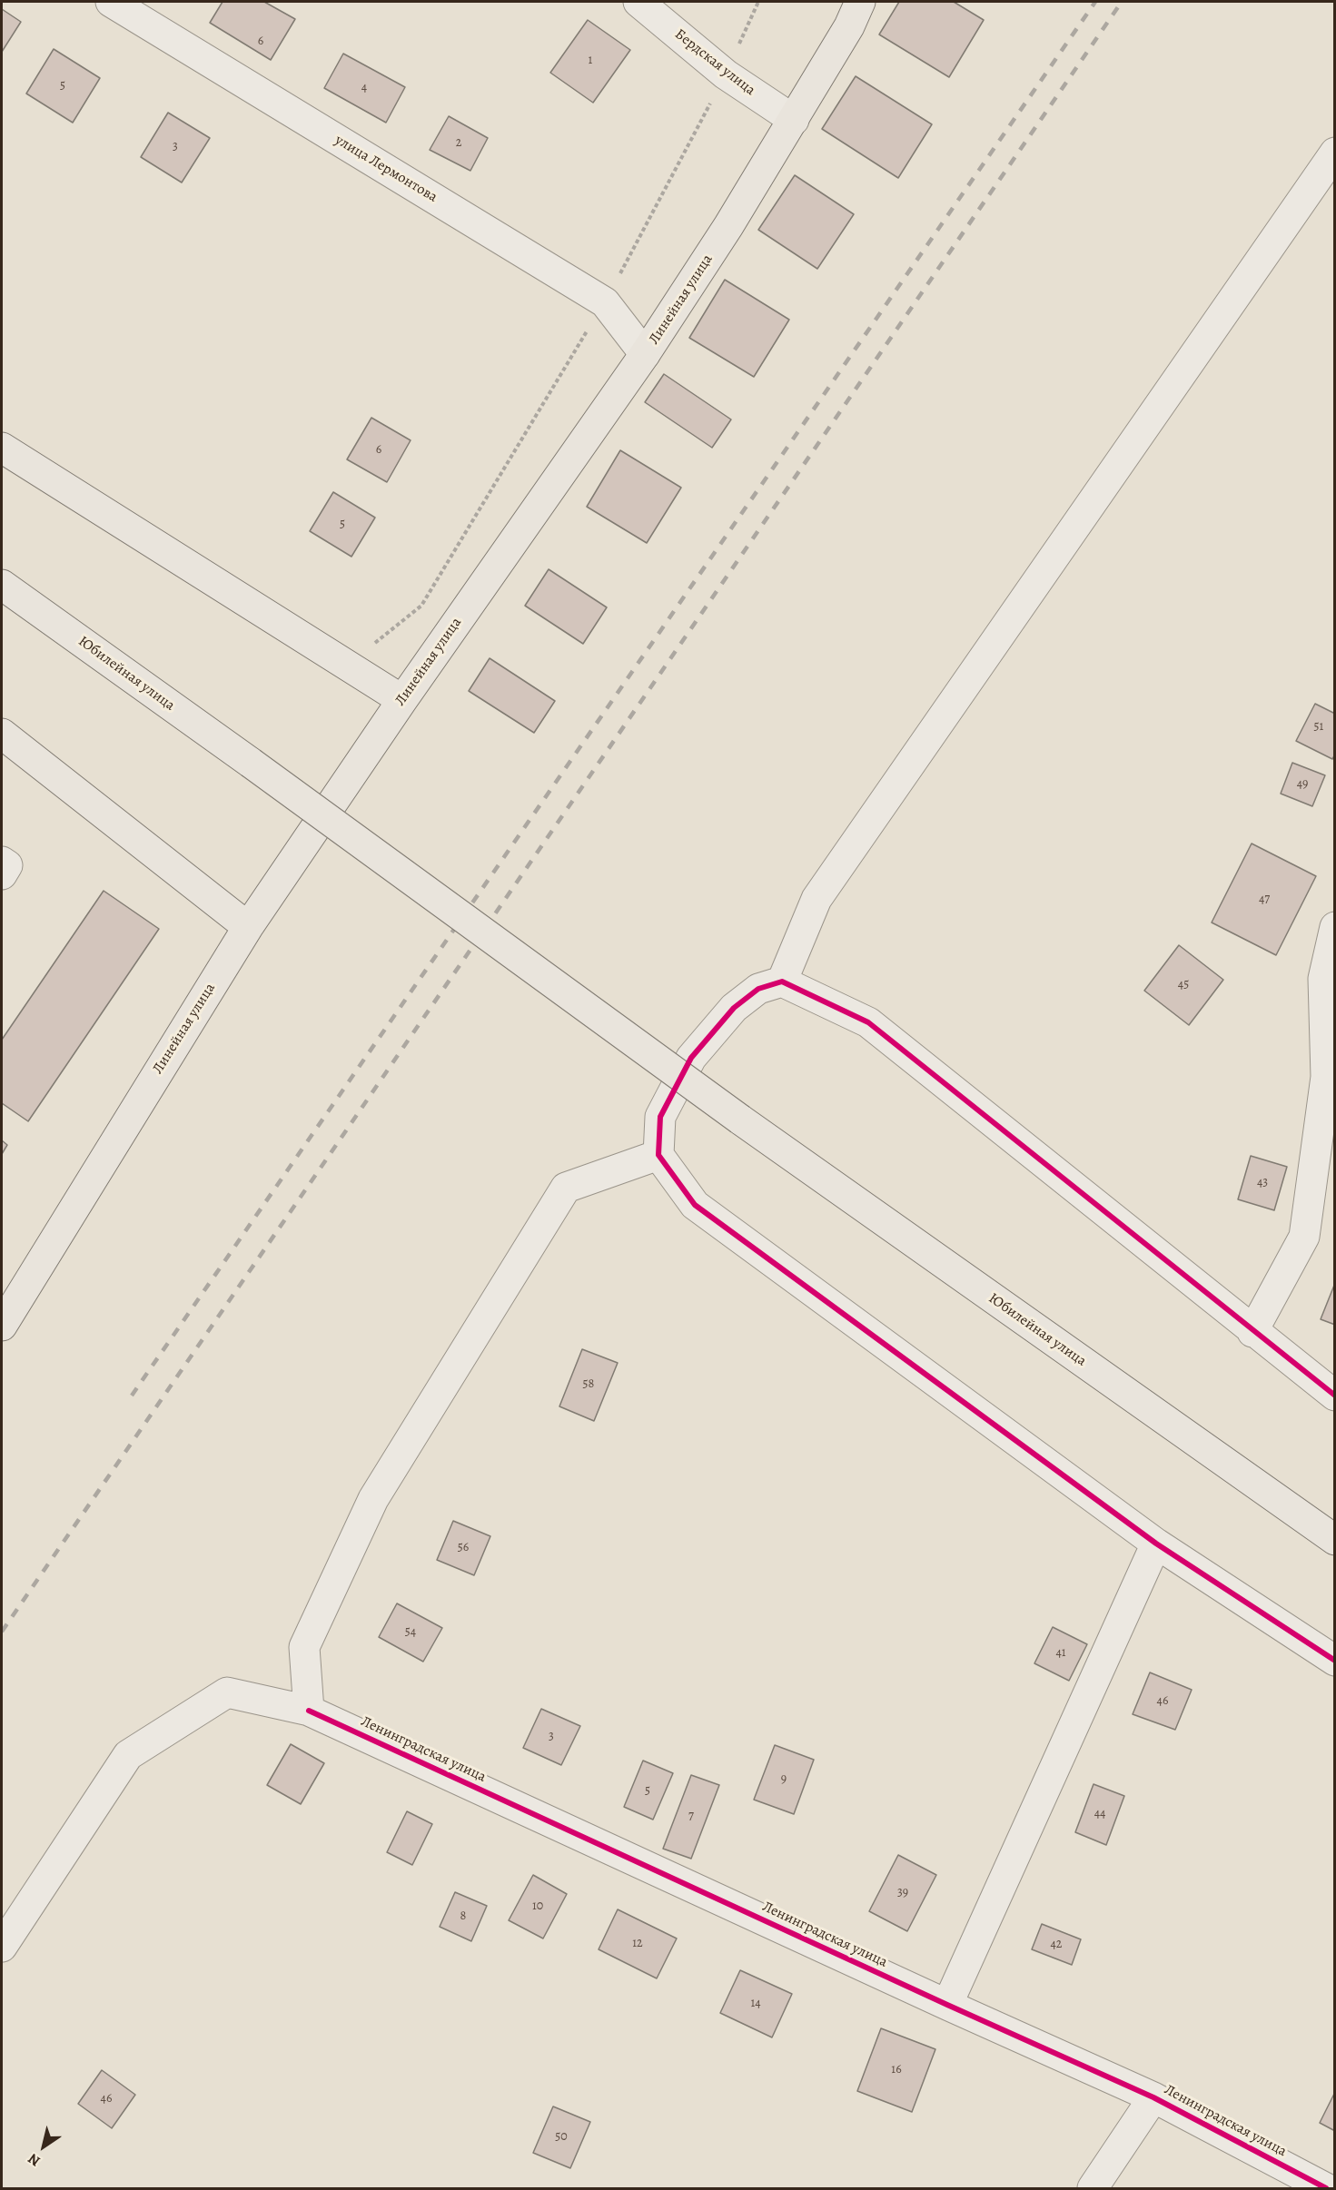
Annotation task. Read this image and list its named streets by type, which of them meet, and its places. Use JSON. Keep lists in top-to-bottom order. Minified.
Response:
{"streets":{"main road":["Линейная улица","Юбилейная улица"],"street":["Бердская улица","улица Лермонтова","Ленинградская улица"]},"crossings":[["Бердская улица","Линейная улица"],["улица Лермонтова","Линейная улица"]],"house_numbers":["6","1","5","4","2","3","6","5","51","49","47","45","43","58","56","54","41","46","3","9","5","44","7","39","10","8","12","42","14","16","46","50"],"north":"bottom left"}
